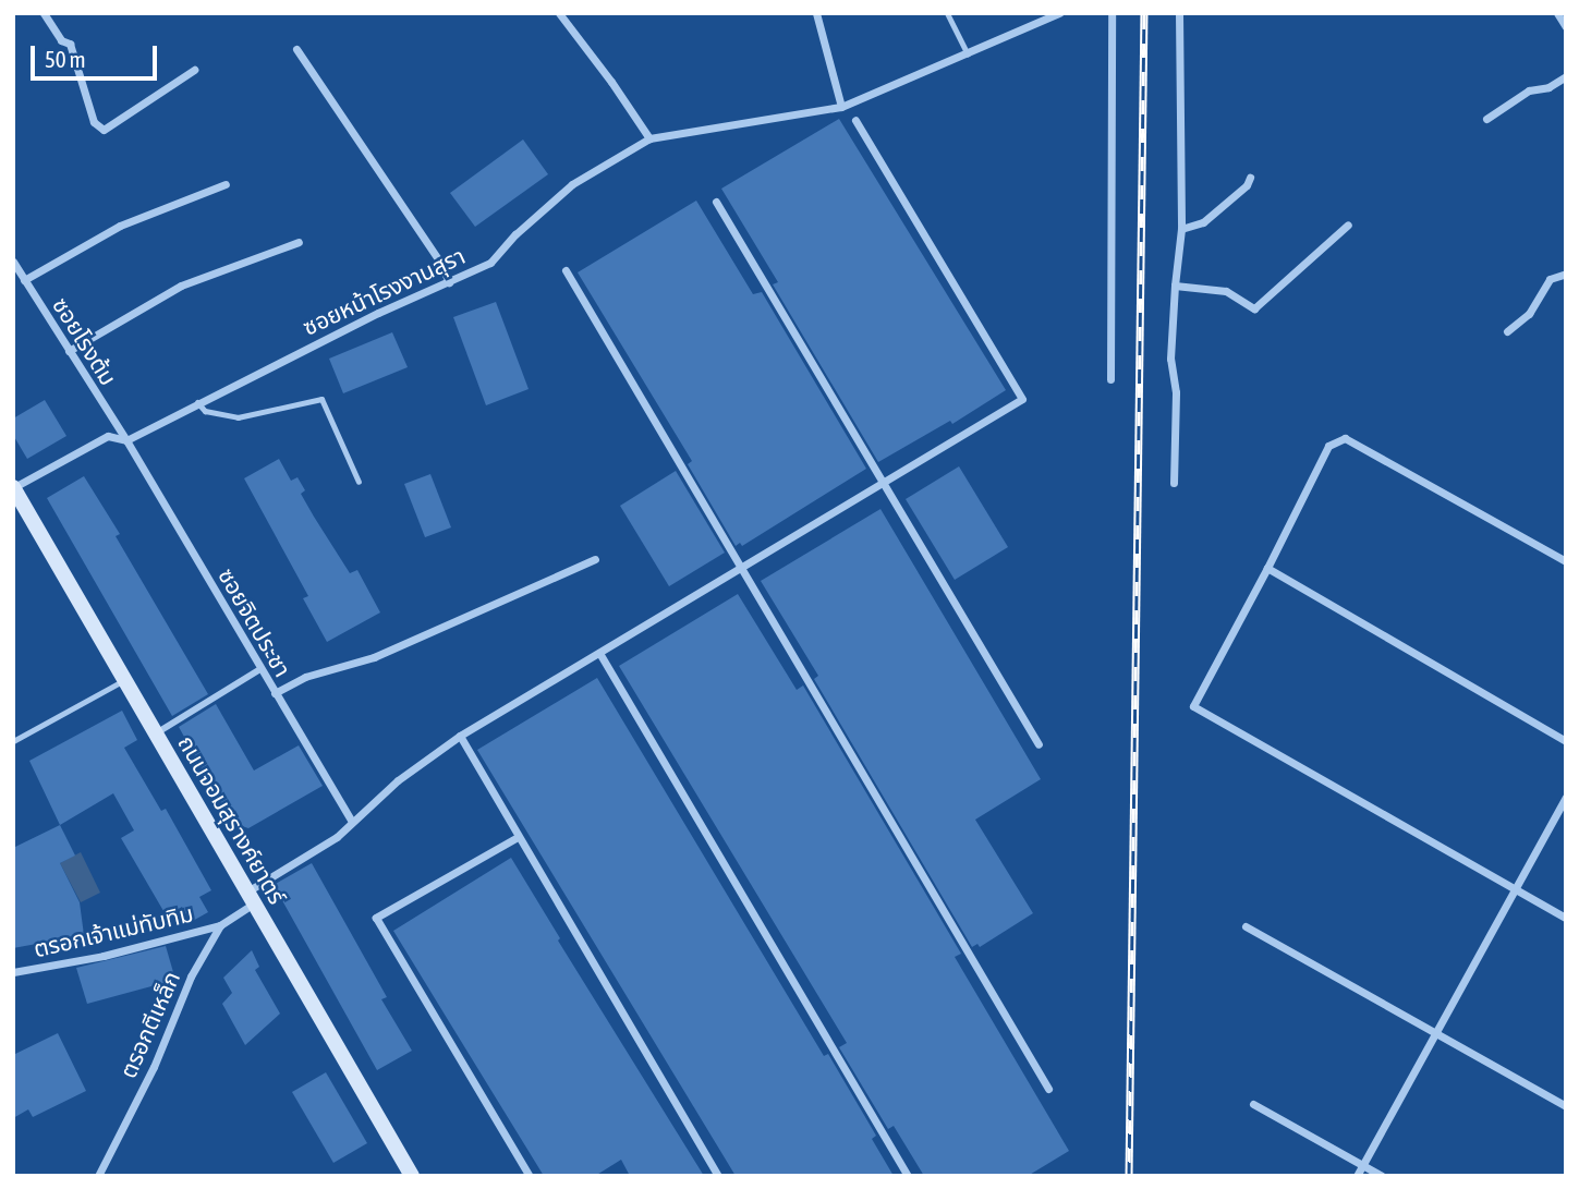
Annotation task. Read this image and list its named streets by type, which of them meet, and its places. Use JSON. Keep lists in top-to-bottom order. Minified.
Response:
{"streets":{"main road":["ถนนจอมสุรางค์ยาตร์"],"street":["ซอยหน้าโรงงานสุรา","ซอยโรงต้ม","ซอยจิตประชา","ตรอกเจ้าแม่ทับทิม","ตรอกตีเหล็ก"]},"crossings":[["ซอยหน้าโรงงานสุรา","ซอยโรงต้ม"],["ซอยหน้าโรงงานสุรา","ซอยจิตประชา"],["ซอยหน้าโรงงานสุรา","ถนนจอมสุรางค์ยาตร์"],["ซอยโรงต้ม","ซอยจิตประชา"],["ซอยจิตประชา","ตรอกตีเหล็ก"],["ถนนจอมสุรางค์ยาตร์","ตรอกตีเหล็ก"],["ตรอกเจ้าแม่ทับทิม","ตรอกตีเหล็ก"]],"scale_bar":"50 m"}
